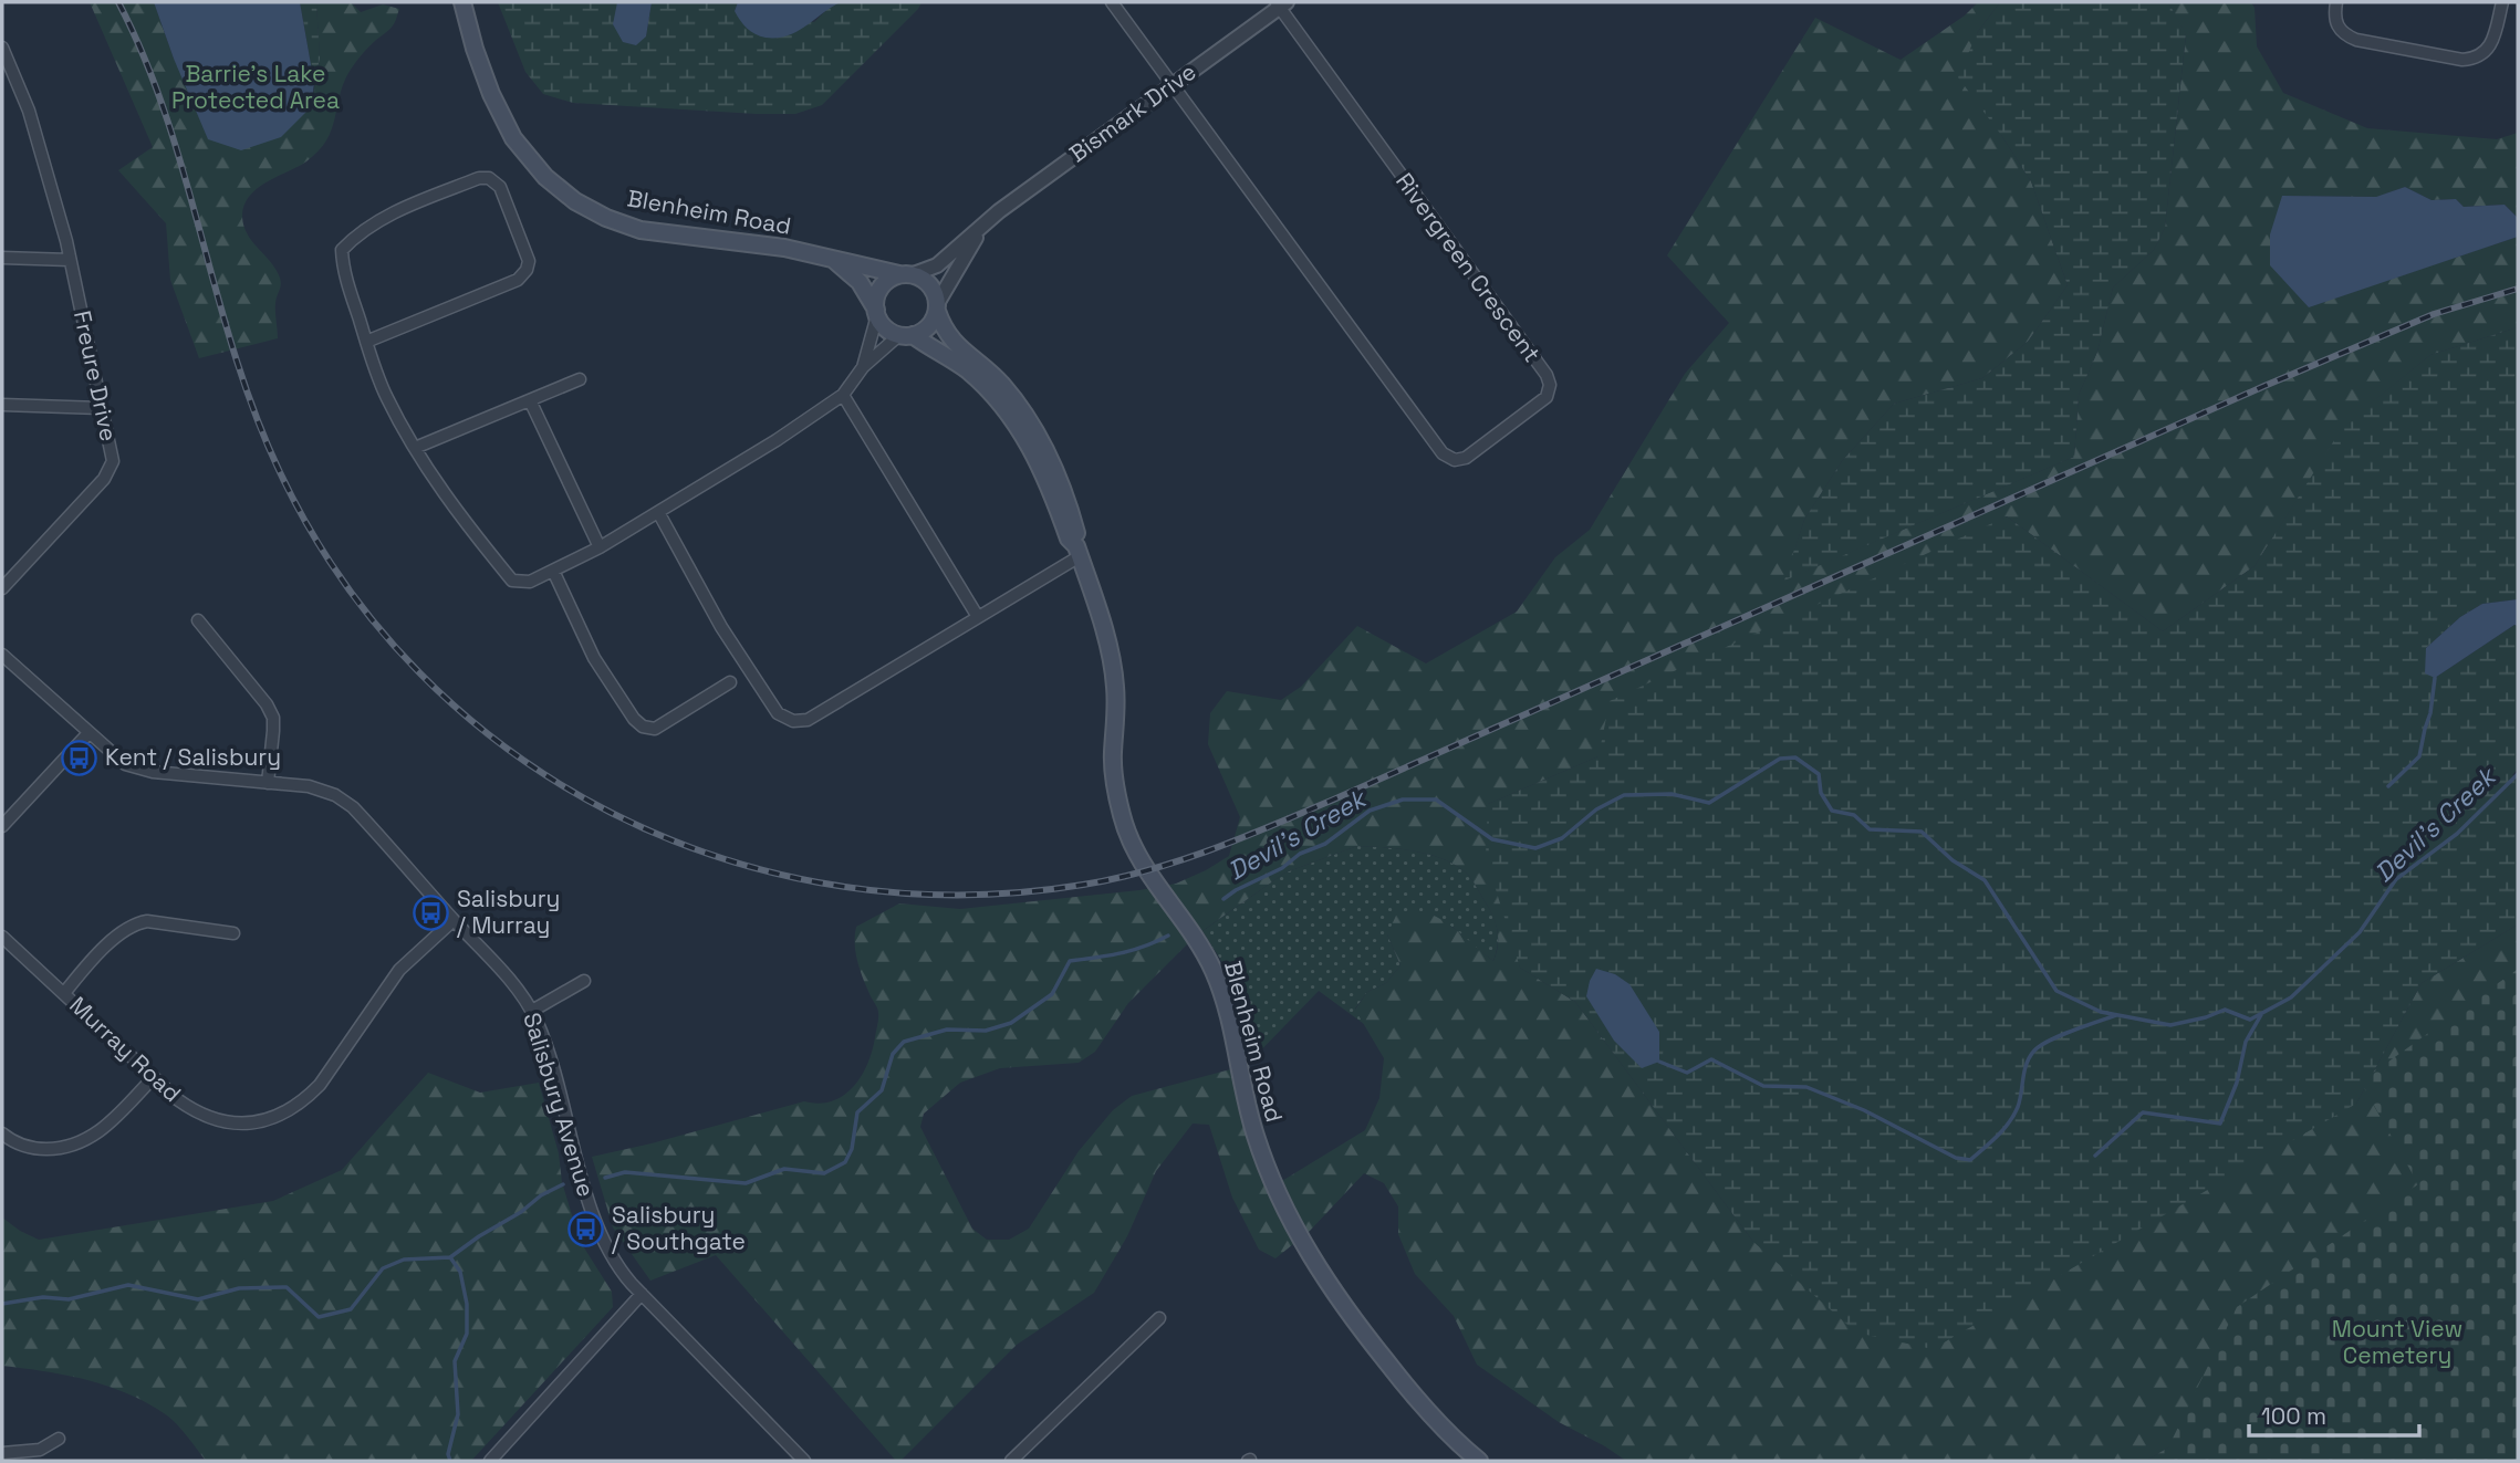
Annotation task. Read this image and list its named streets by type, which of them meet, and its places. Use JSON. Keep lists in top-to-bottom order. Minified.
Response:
{"streets":{"main road":["Blenheim Road"],"street":["Bismark Drive","Rivergreen Crescent","Freure Drive","Murray Road","Salisbury Avenue"]},"crossings":[["Bismark Drive","Blenheim Road"],["Bismark Drive","Rivergreen Crescent"],["Murray Road","Salisbury Avenue"]],"water":["Devil's Creek"],"parks":["Barrie's Lake Protected Area","Mount View Cemetery"],"places":{"bus stop":["Kent / Salisbury","Salisbury / Murray","Salisbury / Southgate"]},"scale_bar":"100 m"}
